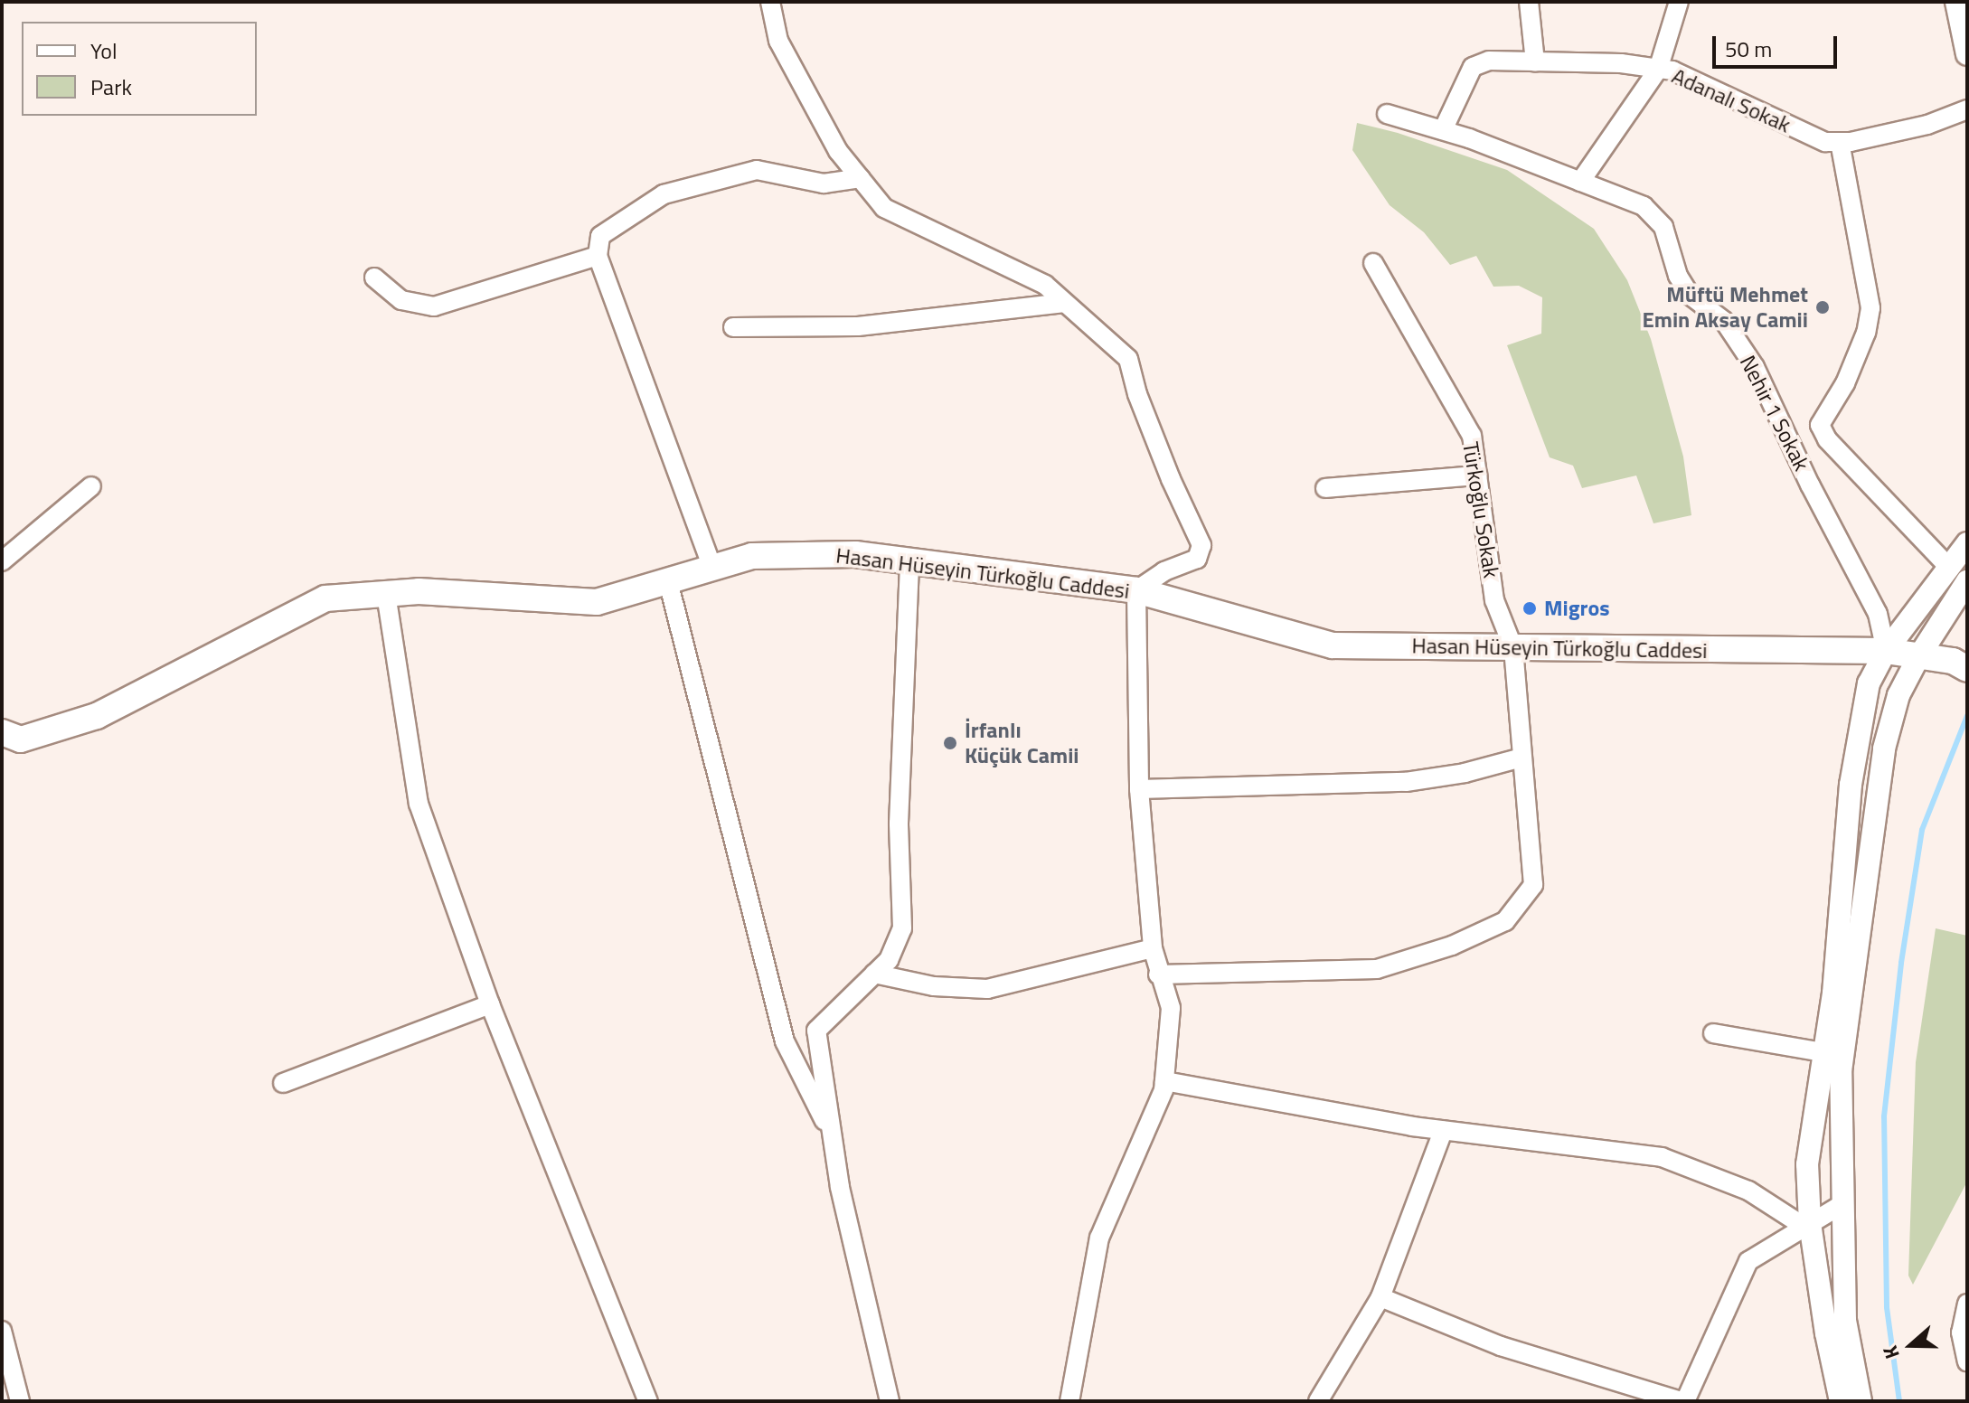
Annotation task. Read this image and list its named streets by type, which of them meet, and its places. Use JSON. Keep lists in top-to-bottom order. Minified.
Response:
{"streets":{"main road":["Hasan Hüseyin Türkoğlu Caddesi"],"street":["Adanalı Sokak","Nehir 1 Sokak","Türkoğlu Sokak"]},"crossings":[["Adanalı Sokak","Nehir 1 Sokak"],["Nehir 1 Sokak","Hasan Hüseyin Türkoğlu Caddesi"],["Türkoğlu Sokak","Hasan Hüseyin Türkoğlu Caddesi"]],"places":["Müftü Mehmet Emin Aksay Camii","Migros","İrfanlı Küçük Camii"],"legend":["Yol","Park"],"scale_bar":"50 m","north":"left"}
